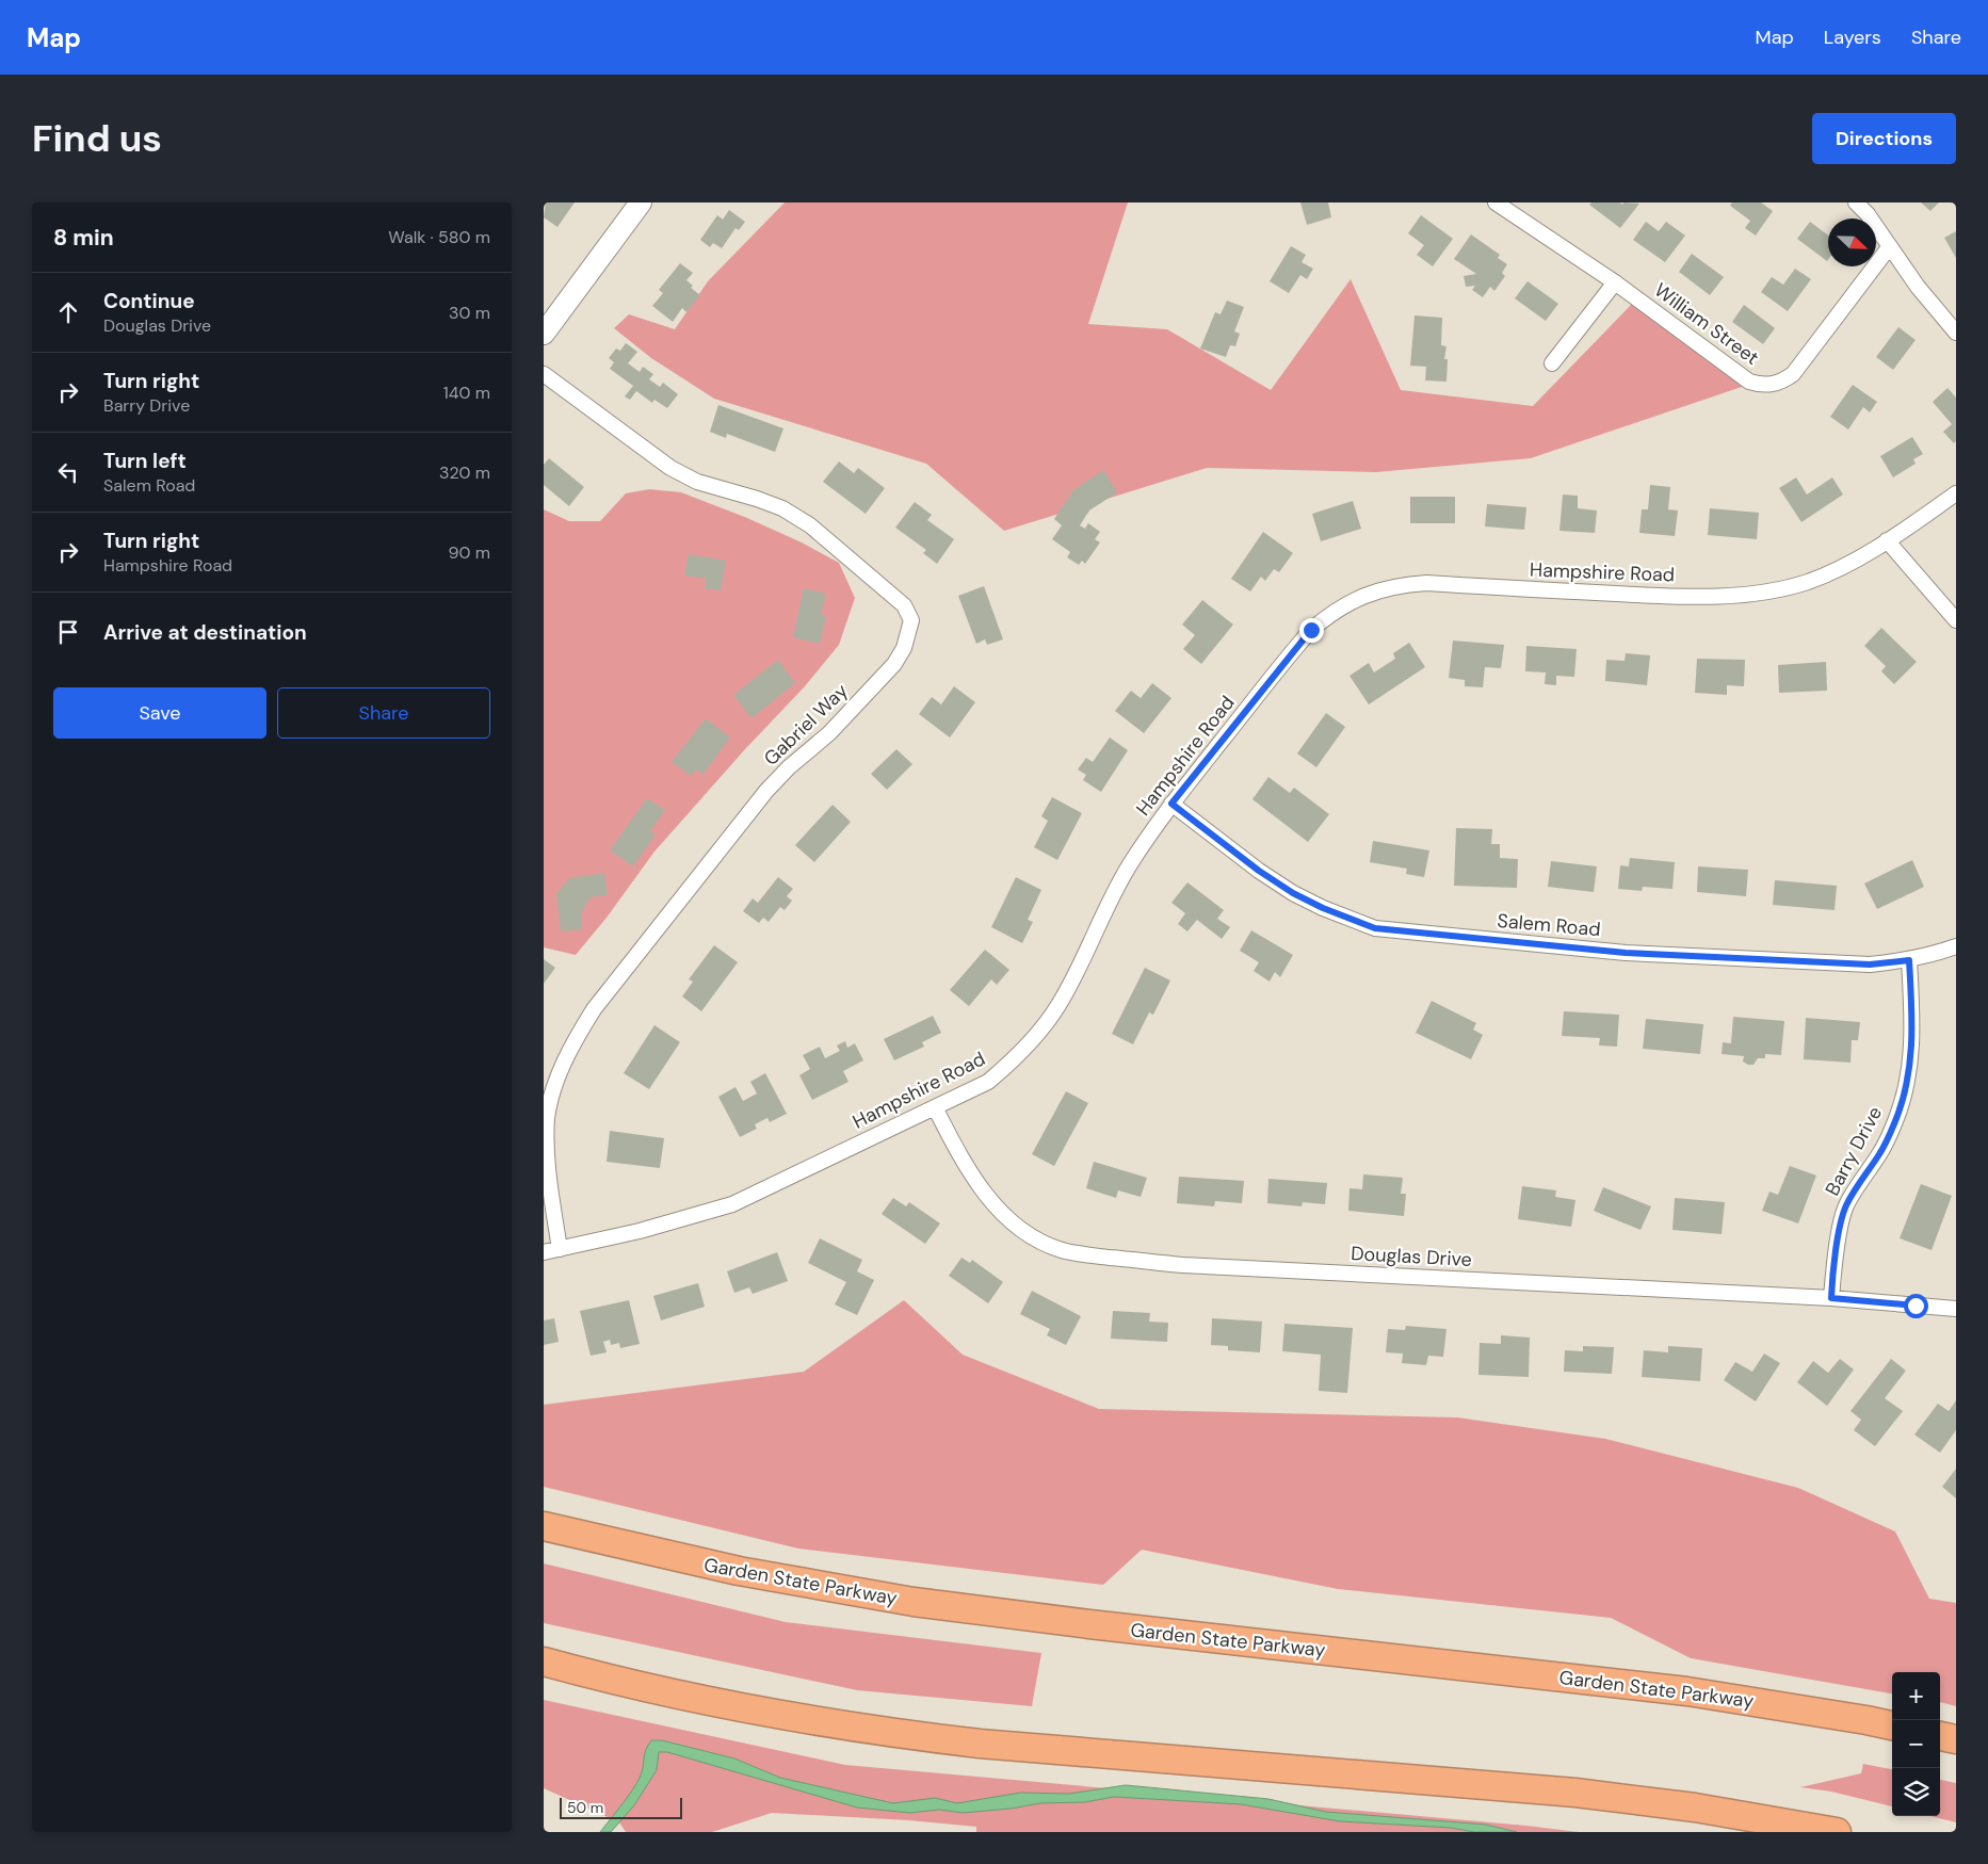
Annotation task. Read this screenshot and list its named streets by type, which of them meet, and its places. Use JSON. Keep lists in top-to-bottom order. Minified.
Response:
{"streets":{"highway":["Garden State Parkway"],"street":["William Street","Hampshire Road","Gabriel Way","Salem Road","Barry Drive","Douglas Drive"]},"crossings":[["Hampshire Road","Gabriel Way"],["Hampshire Road","Salem Road"],["Hampshire Road","Douglas Drive"],["Salem Road","Barry Drive"],["Barry Drive","Douglas Drive"]],"scale_bar":"50 m","north":"bottom right","page":{"header":"Map","nav":["Map","Layers","Share"],"buttons":["Directions",["Save","Share"]],"title":"Find us","heading":["8 min","Walk · 580 m"],"list":[["Continue","Douglas Drive","30 m"],["Turn right","Barry Drive","140 m"],["Turn left","Salem Road","320 m"],["Turn right","Hampshire Road","90 m"],"Arrive at destination"],"map_buttons":["+","−"],"scale":"50 m"}}
